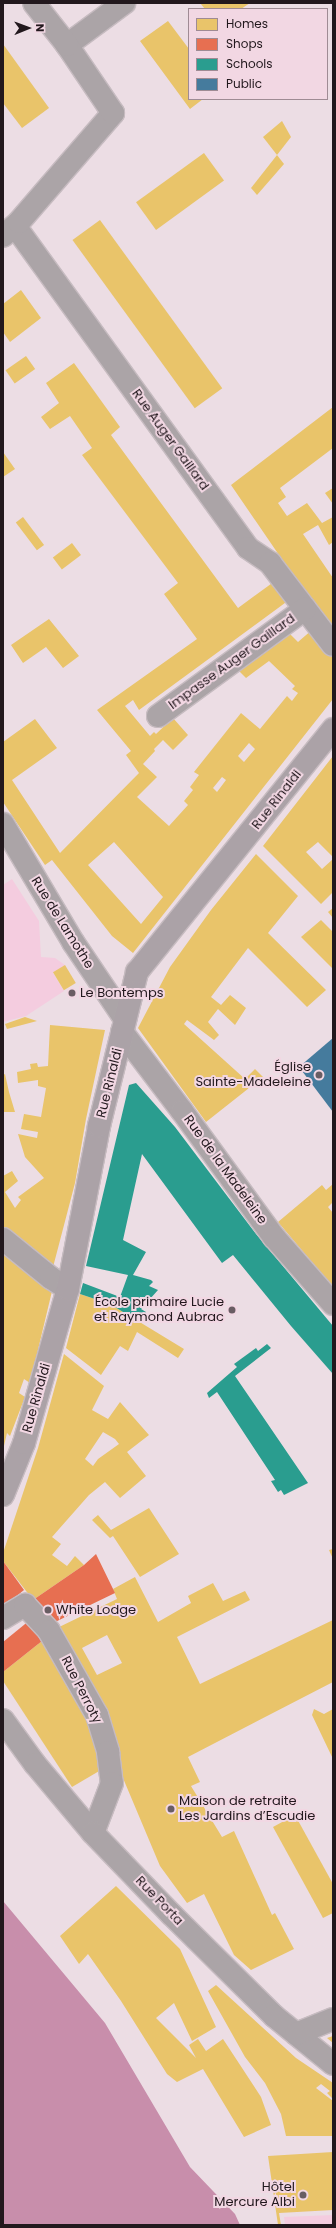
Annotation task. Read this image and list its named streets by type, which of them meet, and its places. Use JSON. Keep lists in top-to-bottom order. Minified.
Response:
{"streets":{"street":["Rue Auger Gaillard","Impasse Auger Gaillard","Rue Rinaldi","Rue de Lamothe","Rue de la Madeleine","Rue Perroty","Rue Porta"]},"crossings":[["Rue Auger Gaillard","Impasse Auger Gaillard"],["Rue Rinaldi","Rue de Lamothe"],["Rue Rinaldi","Rue de la Madeleine"],["Rue de Lamothe","Rue de la Madeleine"],["Rue Perroty","Rue Porta"]],"places":["Le Bontemps","Église Sainte-Madeleine","École primaire Lucie et Raymond Aubrac","White Lodge","Maison de retraite Les Jardins d’Escudie","Hôtel Mercure Albi"],"legend":["Homes","Shops","Schools","Public"],"north":"right"}
